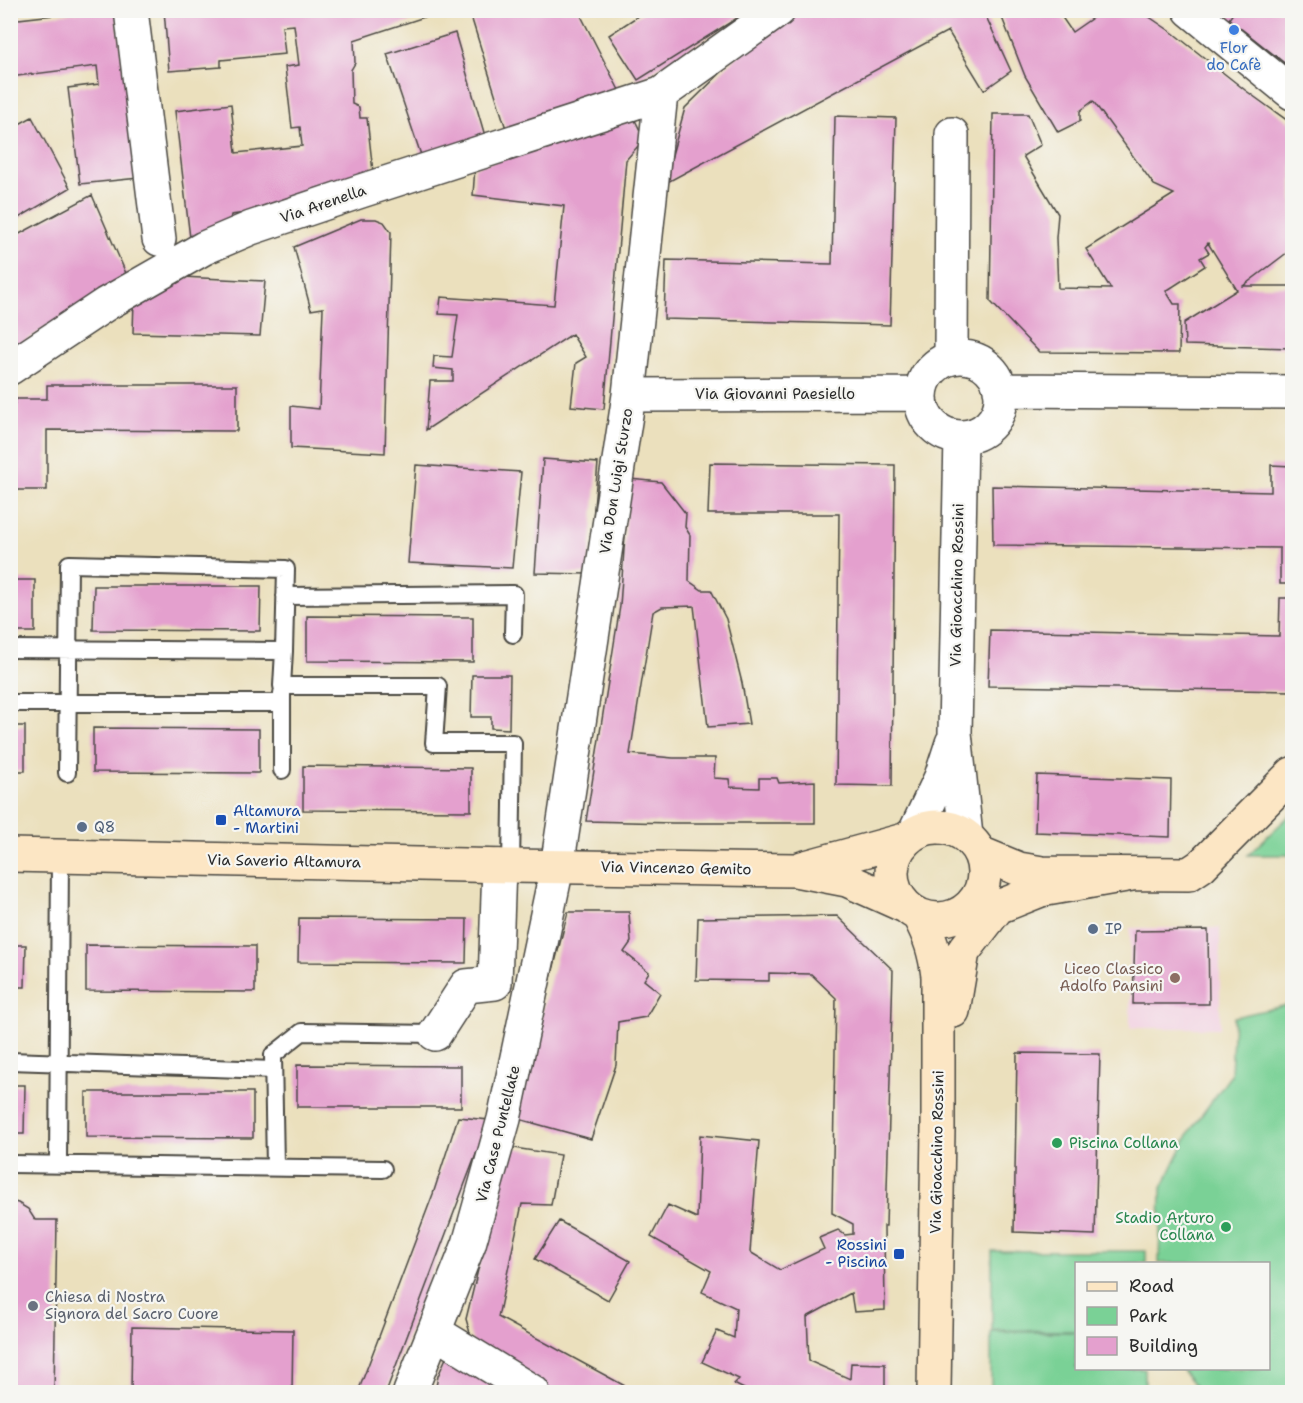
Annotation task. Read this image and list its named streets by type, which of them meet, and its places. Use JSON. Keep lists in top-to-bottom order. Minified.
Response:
{"streets":{"main road":["Via Gioacchino Rossini","Via Saverio Altamura","Via Vincenzo Gemito"],"street":["Via Arenella","Via Giovanni Paesiello","Via Don Luigi Sturzo","Via Case Puntellate"]},"crossings":[["Via Arenella","Via Don Luigi Sturzo"],["Via Giovanni Paesiello","Via Don Luigi Sturzo"],["Via Giovanni Paesiello","Via Gioacchino Rossini"],["Via Don Luigi Sturzo","Via Saverio Altamura"],["Via Don Luigi Sturzo","Via Vincenzo Gemito"],["Via Don Luigi Sturzo","Via Case Puntellate"],["Via Gioacchino Rossini","Via Vincenzo Gemito"],["Via Saverio Altamura","Via Vincenzo Gemito"],["Via Saverio Altamura","Via Case Puntellate"],["Via Vincenzo Gemito","Via Case Puntellate"]],"places":{"other":["Flor do Cafè","Q8","IP","Liceo Classico Adolfo Pansini","Piscina Collana","Stadio Arturo Collana","Chiesa di Nostra Signora del Sacro Cuore"],"transit":["Altamura - Martini","Rossini - Piscina"]},"legend":["Road","Park","Building"]}
